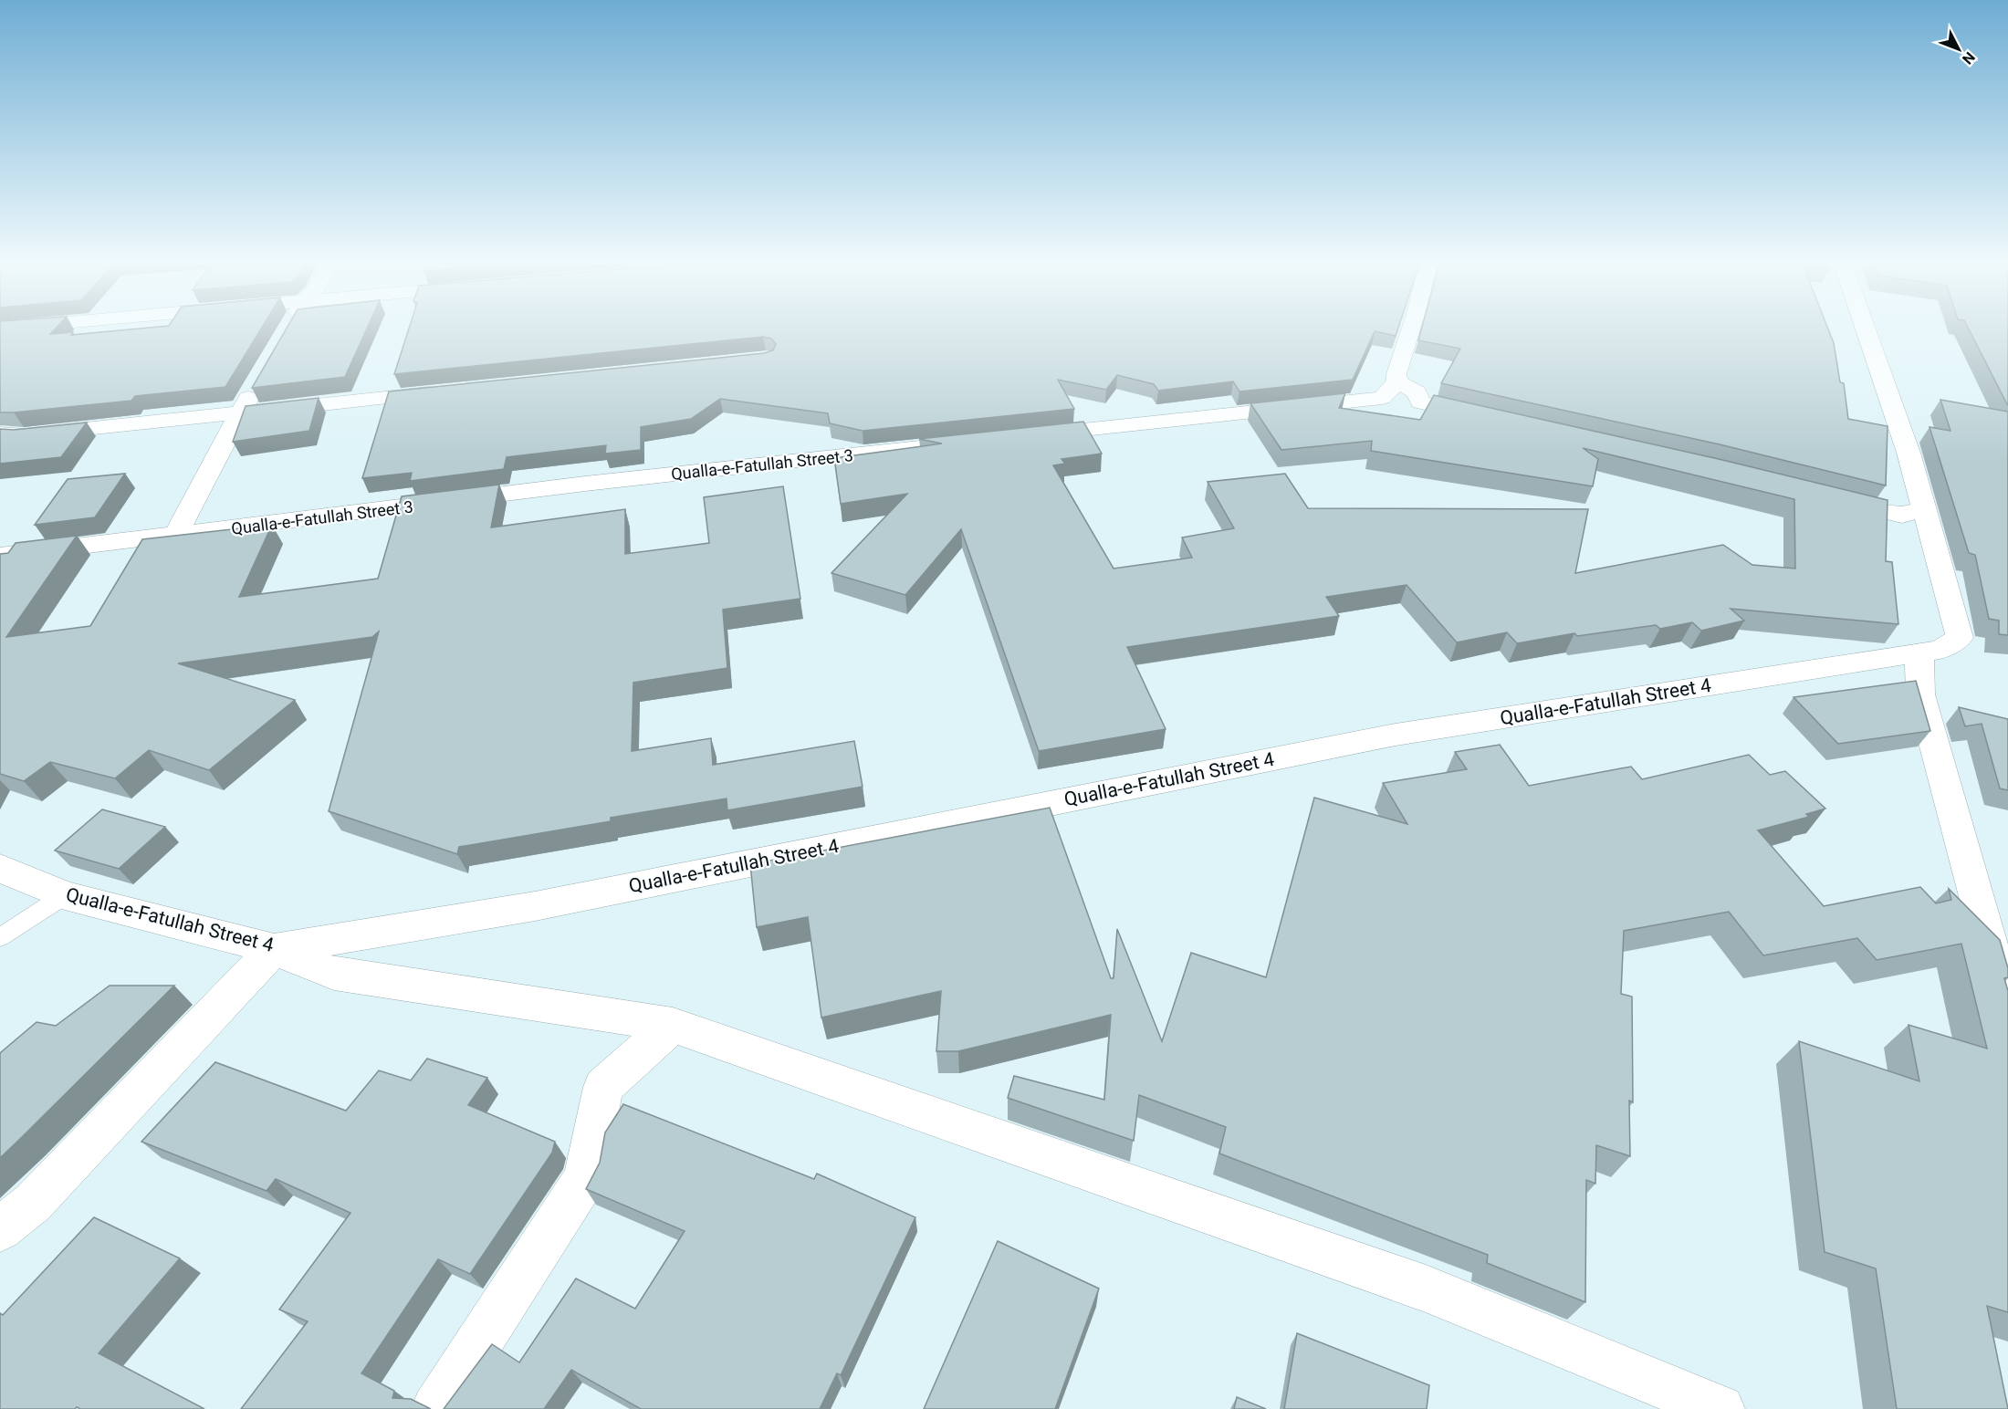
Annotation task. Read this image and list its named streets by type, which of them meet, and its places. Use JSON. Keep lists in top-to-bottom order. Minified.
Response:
{"streets":{"street":["Qualla-e-Fatullah Street 3","Qualla-e-Fatullah Street 4"]},"north":"bottom right"}
